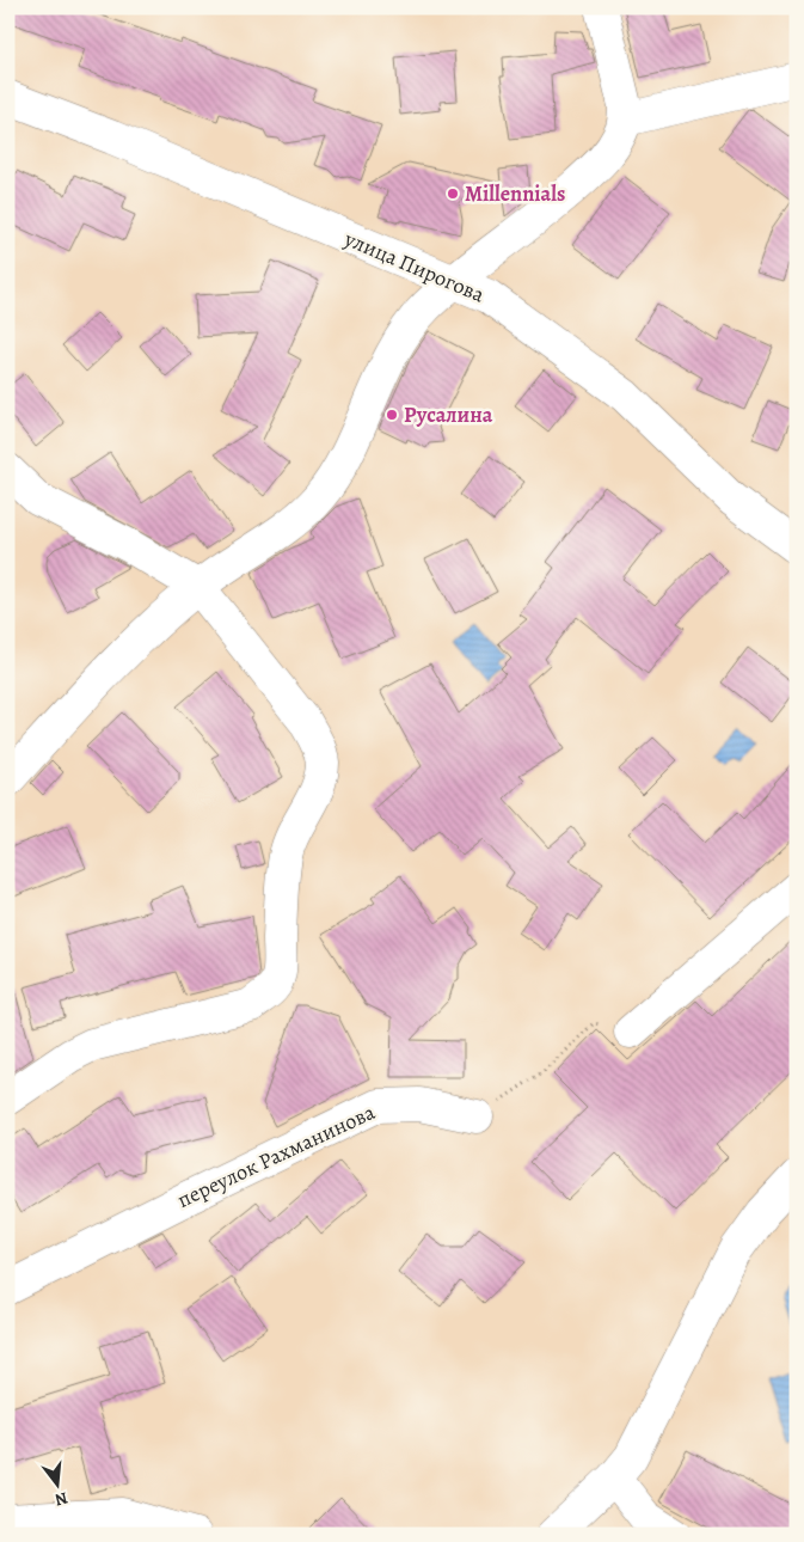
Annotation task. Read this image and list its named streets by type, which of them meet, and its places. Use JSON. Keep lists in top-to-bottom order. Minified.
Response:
{"streets":{"street":["улица Пирогова","переулок Рахманинова"]},"places":["Millennials","Русалина"],"north":"bottom"}
